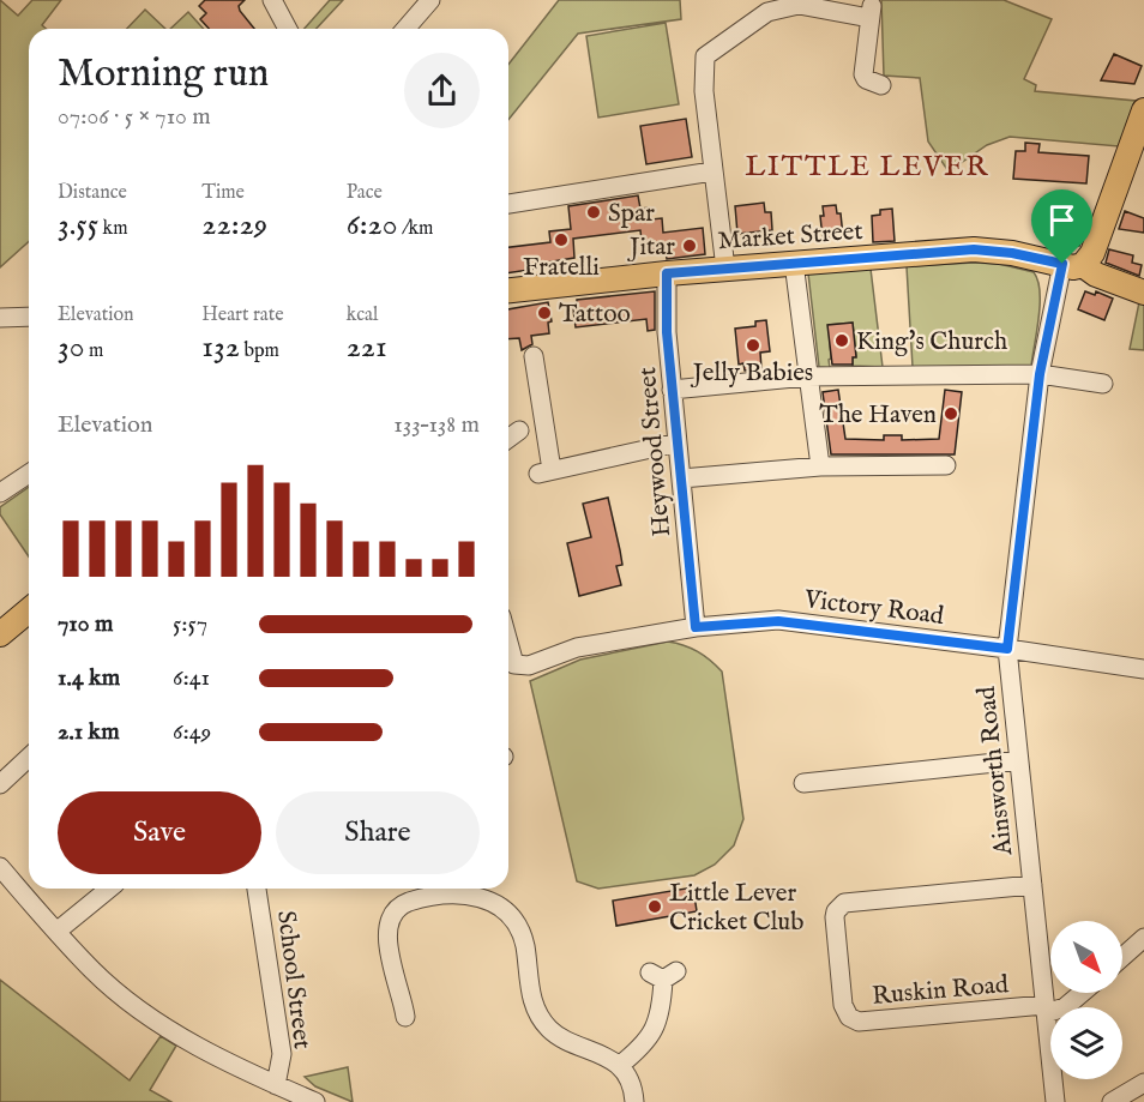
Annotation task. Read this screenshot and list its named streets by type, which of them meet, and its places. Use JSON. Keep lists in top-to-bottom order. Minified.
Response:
{"streets":{"main road":["Market Street"],"street":["Heywood Street","Victory Road","Ainsworth Road","School Street","Ruskin Road"]},"crossings":[["Market Street","Heywood Street"],["Market Street","Ainsworth Road"],["Heywood Street","Victory Road"],["Victory Road","Ainsworth Road"],["Ainsworth Road","Ruskin Road"]],"districts":["LITTLE LEVER"],"places":["Spar","Fratelli","Jitar","Tattoo","King's Church","Jelly Babies","The Haven","Little Lever Cricket Club"],"north":"bottom right","page":{"heading":["Morning run","07:06 · 5 × 710 m"],"stats":[["Distance","3.55 km"],["Time","22:29"],["Pace","6:20 /km"],["Elevation","30 m"],["Heart rate","132 bpm"],["kcal","221"]],"chart":["Elevation","133–138 m"],"list":[{"name":"710 m","note":"5:57"},{"name":"1.4 km","note":"6:41"},{"name":"2.1 km","note":"6:49"}],"buttons":["Save","Share"]}}
